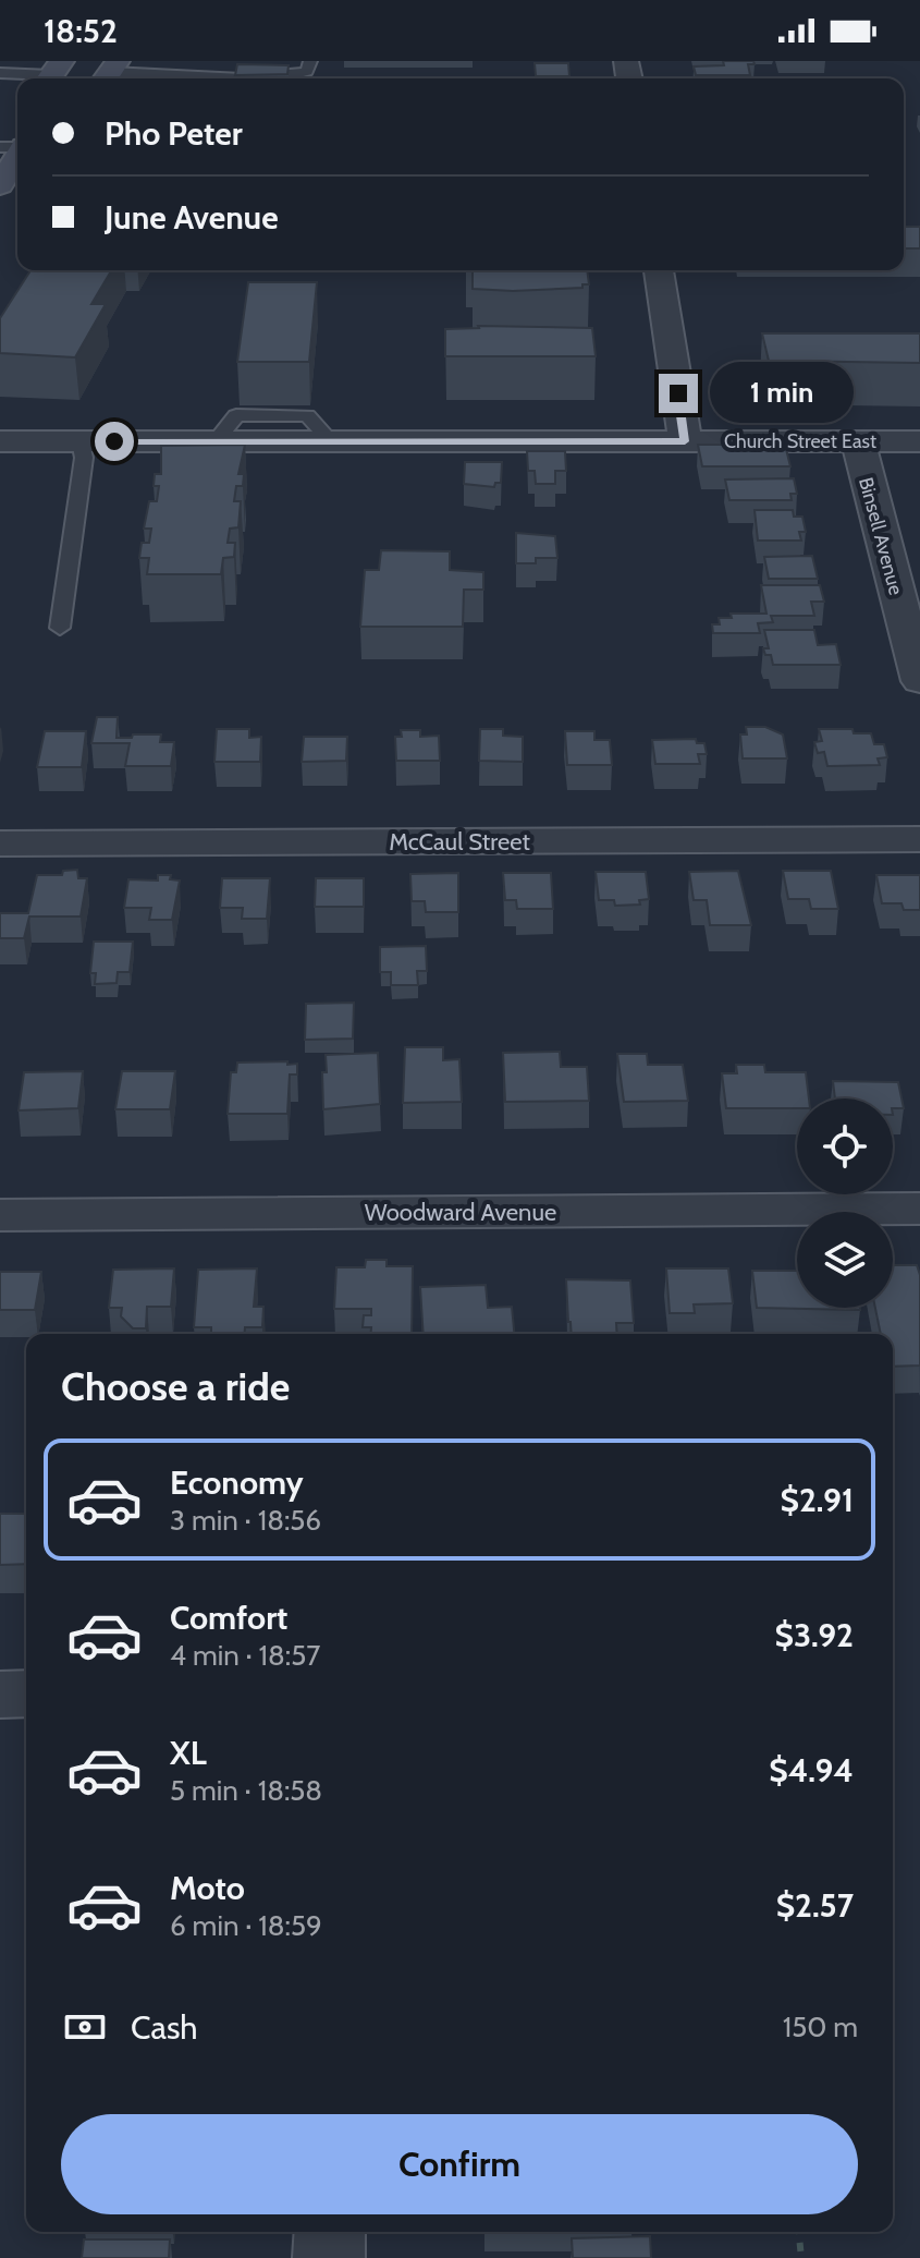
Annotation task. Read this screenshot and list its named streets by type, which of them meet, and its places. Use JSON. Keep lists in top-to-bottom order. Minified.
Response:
{"streets":{"street":["Church Street East","Binsell Avenue","McCaul Street","Woodward Avenue"]},"crossings":[["Church Street East","Binsell Avenue"]],"page":{"status":"18:52","banner":["Pho Peter","June Avenue"],"bubble":"1 min","heading":"Choose a ride","list":[{"name":"Economy","note":"3 min · 18:56","value":"$2.91"},{"name":"Comfort","note":"4 min · 18:57","value":"$3.92"},{"name":"XL","note":"5 min · 18:58","value":"$4.94"},{"name":"Moto","note":"6 min · 18:59","value":"$2.57"}],"pay":["Cash","150 m"],"buttons":"Confirm"}}
